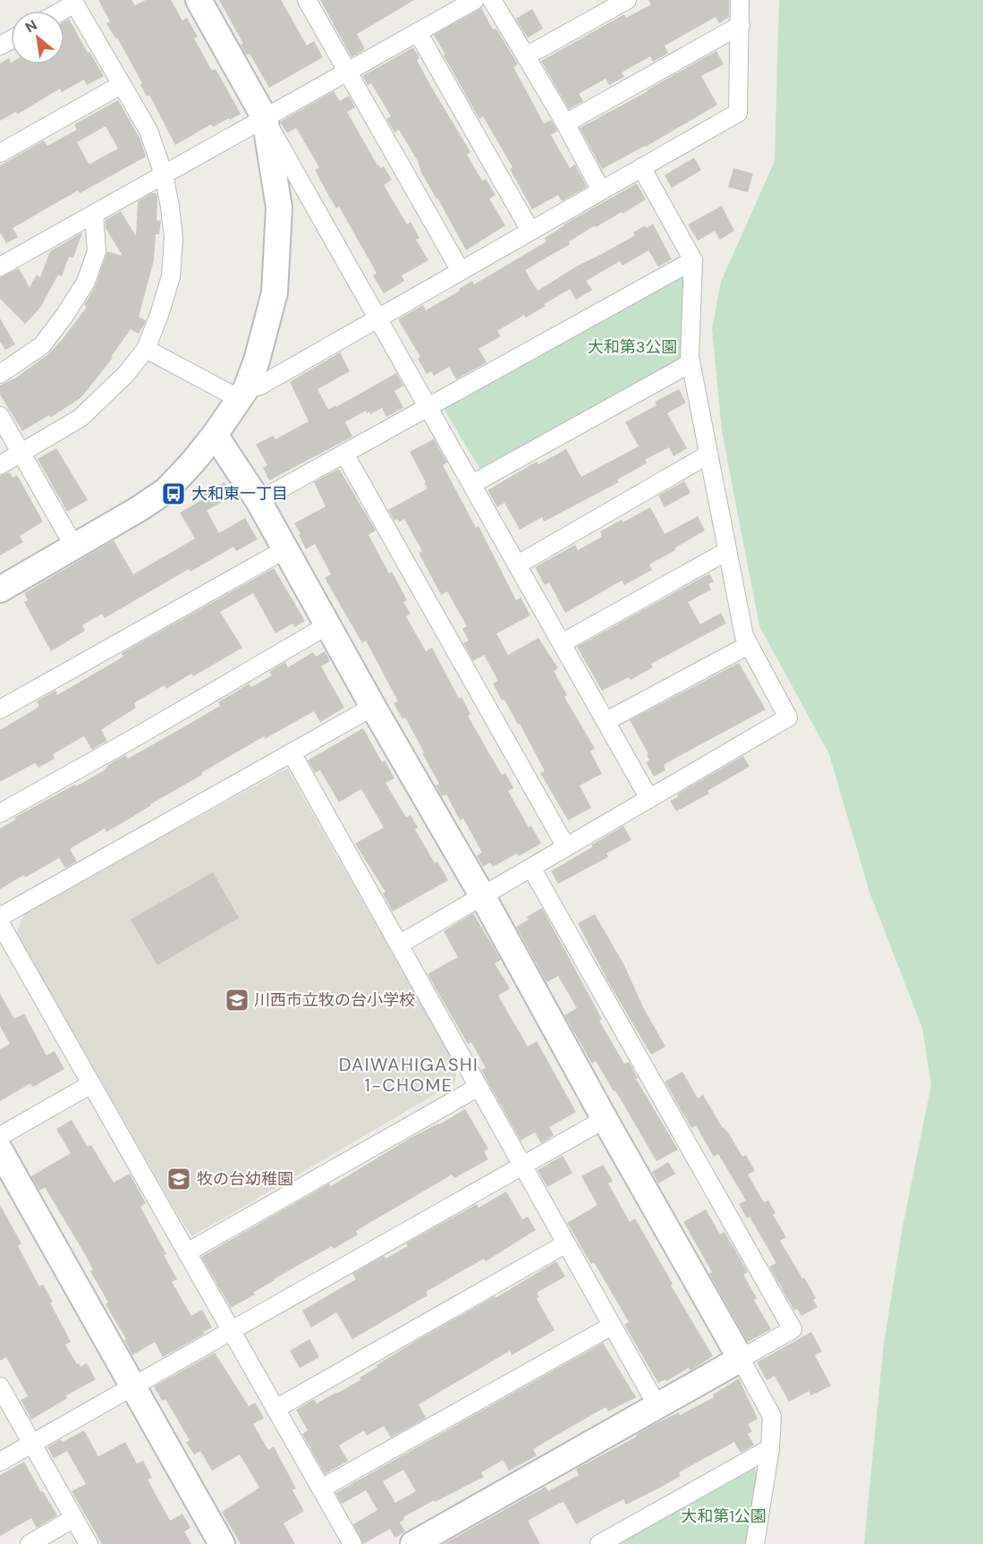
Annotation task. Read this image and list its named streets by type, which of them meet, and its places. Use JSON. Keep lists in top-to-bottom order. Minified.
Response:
{"districts":["DAIWAHIGASHI 1-CHOME"],"parks":["大和第3公園","大和第1公園"],"places":{"bus stop":["大和東一丁目"],"school or university":["川西市立牧の台小学校","牧の台幼稚園"]},"north":"top left"}
